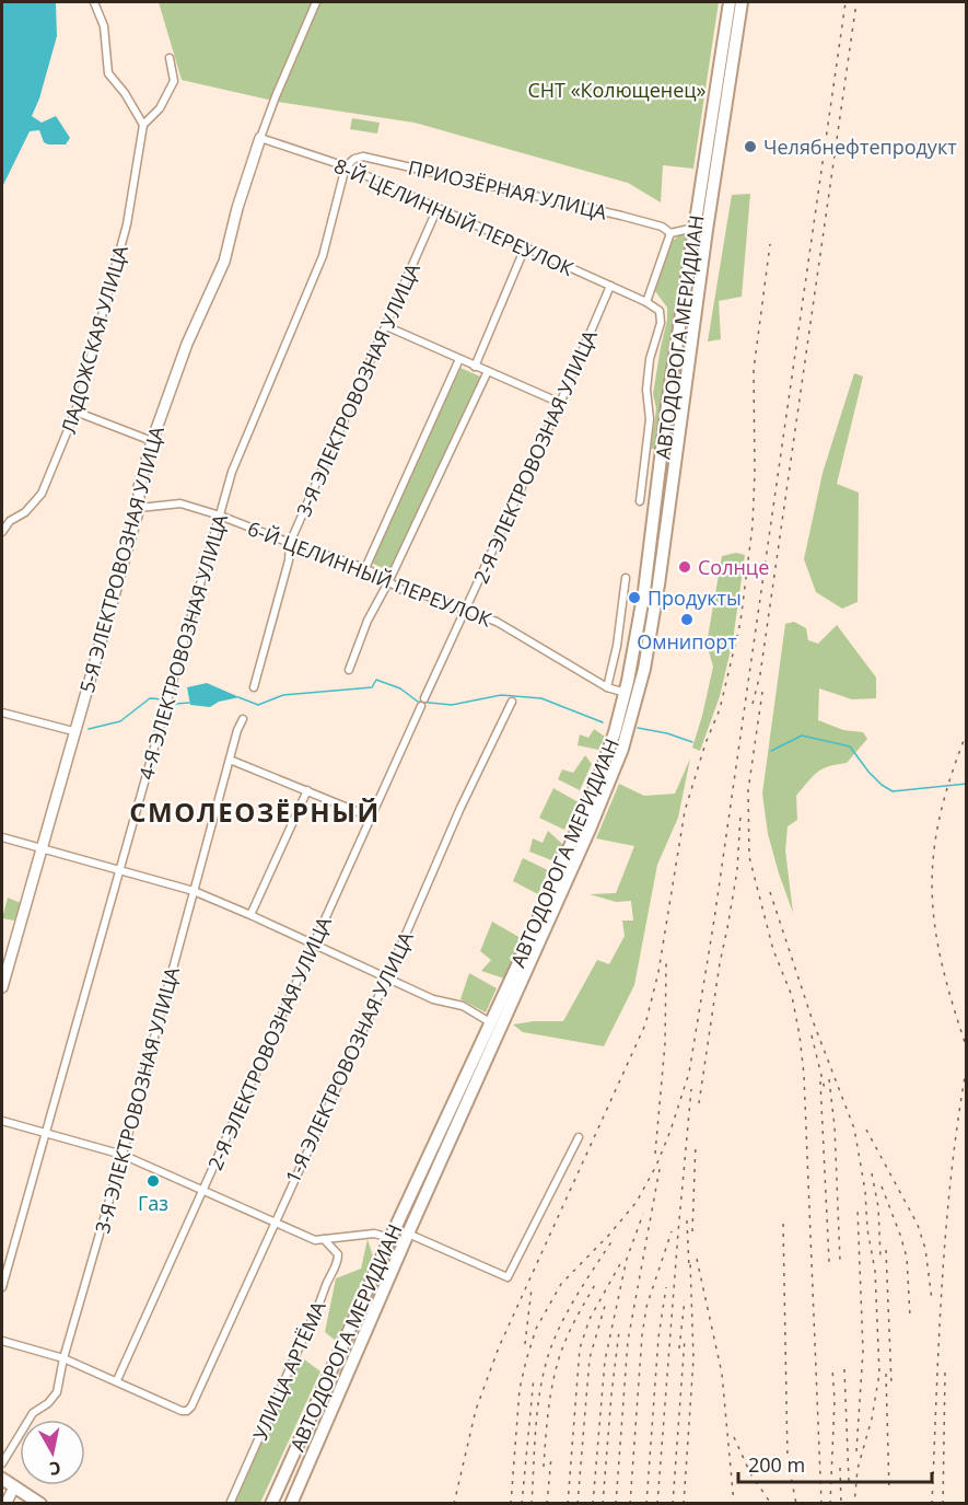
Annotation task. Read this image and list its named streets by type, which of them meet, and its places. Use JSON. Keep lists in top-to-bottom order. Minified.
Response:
{"streets":{"main road":["АВТОДОРОГА МЕРИДИАН"],"street":["ПРИОЗЁРНАЯ УЛИЦА","8-Й ЦЕЛИННЫЙ ПЕРЕУЛОК","ЛАДОЖСКАЯ УЛИЦА","3-Я ЭЛЕКТРОВОЗНАЯ УЛИЦА","2-Я ЭЛЕКТРОВОЗНАЯ УЛИЦА","5-Я ЭЛЕКТРОВОЗНАЯ УЛИЦА","6-Й ЦЕЛИННЫЙ ПЕРЕУЛОК","4-Я ЭЛЕКТРОВОЗНАЯ УЛИЦА","1-Я ЭЛЕКТРОВОЗНАЯ УЛИЦА","УЛИЦА АРТЁМА"]},"crossings":[["ПРИОЗЁРНАЯ УЛИЦА","8-Й ЦЕЛИННЫЙ ПЕРЕУЛОК"],["ПРИОЗЁРНАЯ УЛИЦА","4-Я ЭЛЕКТРОВОЗНАЯ УЛИЦА"],["8-Й ЦЕЛИННЫЙ ПЕРЕУЛОК","3-Я ЭЛЕКТРОВОЗНАЯ УЛИЦА"],["8-Й ЦЕЛИННЫЙ ПЕРЕУЛОК","2-Я ЭЛЕКТРОВОЗНАЯ УЛИЦА"],["8-Й ЦЕЛИННЫЙ ПЕРЕУЛОК","5-Я ЭЛЕКТРОВОЗНАЯ УЛИЦА"],["8-Й ЦЕЛИННЫЙ ПЕРЕУЛОК","4-Я ЭЛЕКТРОВОЗНАЯ УЛИЦА"],["АВТОДОРОГА МЕРИДИАН","6-Й ЦЕЛИННЫЙ ПЕРЕУЛОК"],["3-Я ЭЛЕКТРОВОЗНАЯ УЛИЦА","6-Й ЦЕЛИННЫЙ ПЕРЕУЛОК"],["2-Я ЭЛЕКТРОВОЗНАЯ УЛИЦА","6-Й ЦЕЛИННЫЙ ПЕРЕУЛОК"],["2-Я ЭЛЕКТРОВОЗНАЯ УЛИЦА","1-Я ЭЛЕКТРОВОЗНАЯ УЛИЦА"],["5-Я ЭЛЕКТРОВОЗНАЯ УЛИЦА","6-Й ЦЕЛИННЫЙ ПЕРЕУЛОК"],["6-Й ЦЕЛИННЫЙ ПЕРЕУЛОК","4-Я ЭЛЕКТРОВОЗНАЯ УЛИЦА"]],"districts":["СМОЛЕОЗЁРНЫЙ"],"parks":["СНТ «Колющенец»"],"places":["Челябнефтепродукт","Солнце","Продукты","Омнипорт","Газ"],"scale_bar":"200 m","north":"bottom"}
